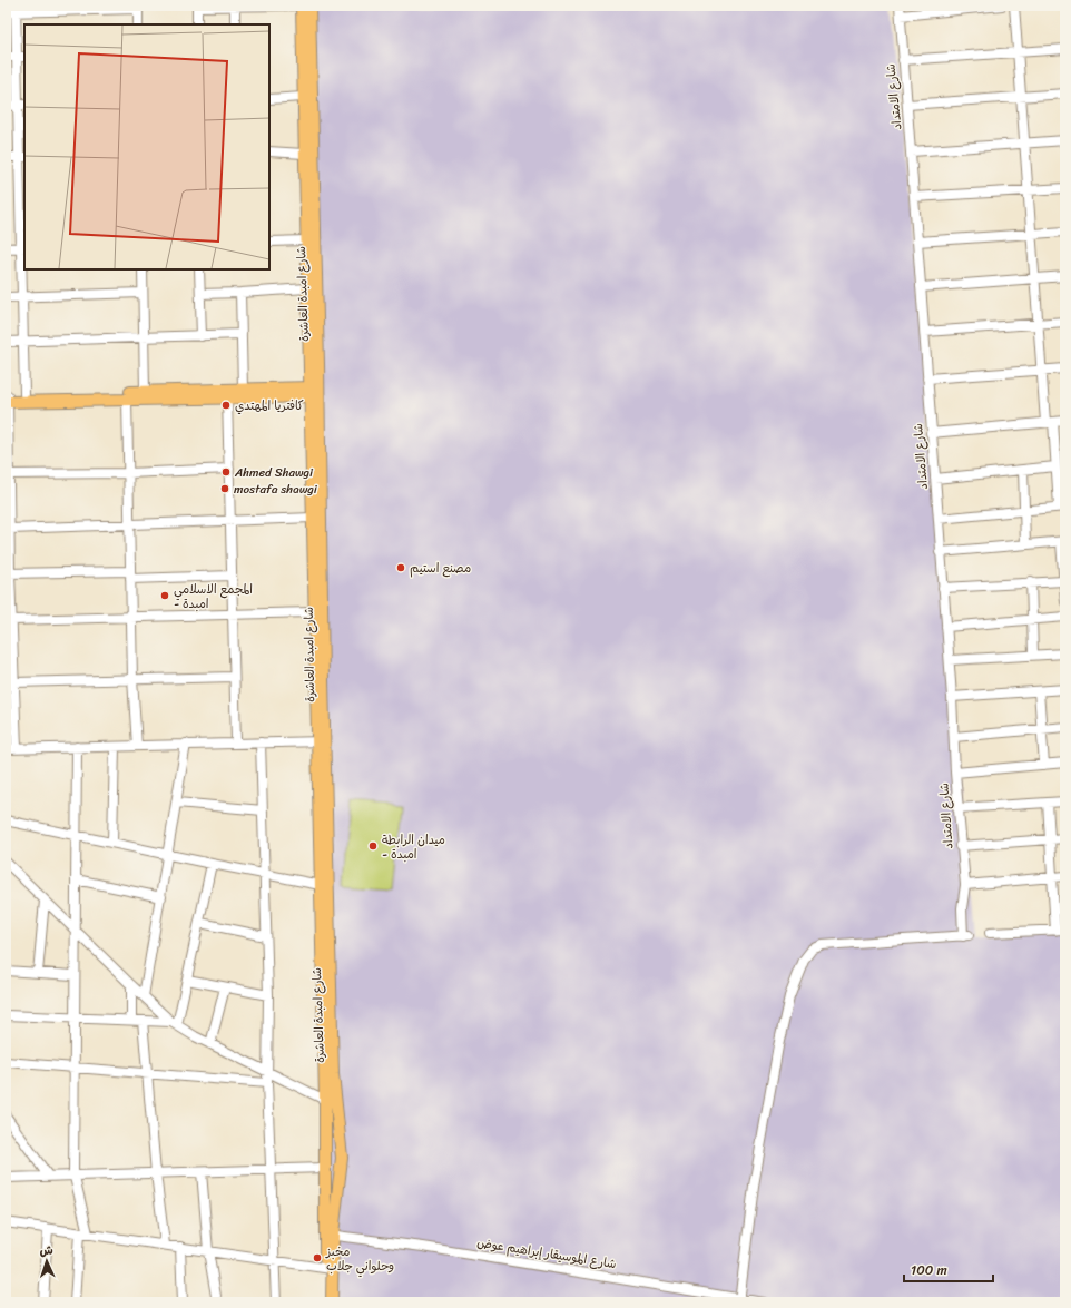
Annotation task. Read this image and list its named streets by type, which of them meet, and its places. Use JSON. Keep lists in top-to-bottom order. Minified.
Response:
{"streets":{"main road":["شارع امبدة العاشرة"],"street":["شارع الامتداد","شارع الموسيقار إبراهيم عوض"]},"crossings":[["شارع الامتداد","شارع الموسيقار إبراهيم عوض"],["شارع امبدة العاشرة","شارع الموسيقار إبراهيم عوض"]],"places":["كافتريا المهتدي","Ahmed Shawgi","mostafa shawgi","مصنع استيم","المجمع الاسلامي - امبدة","ميدان الرابطة - امبدة","مخبز وحلواني جلاب"],"scale_bar":"100 m","north":"top"}
